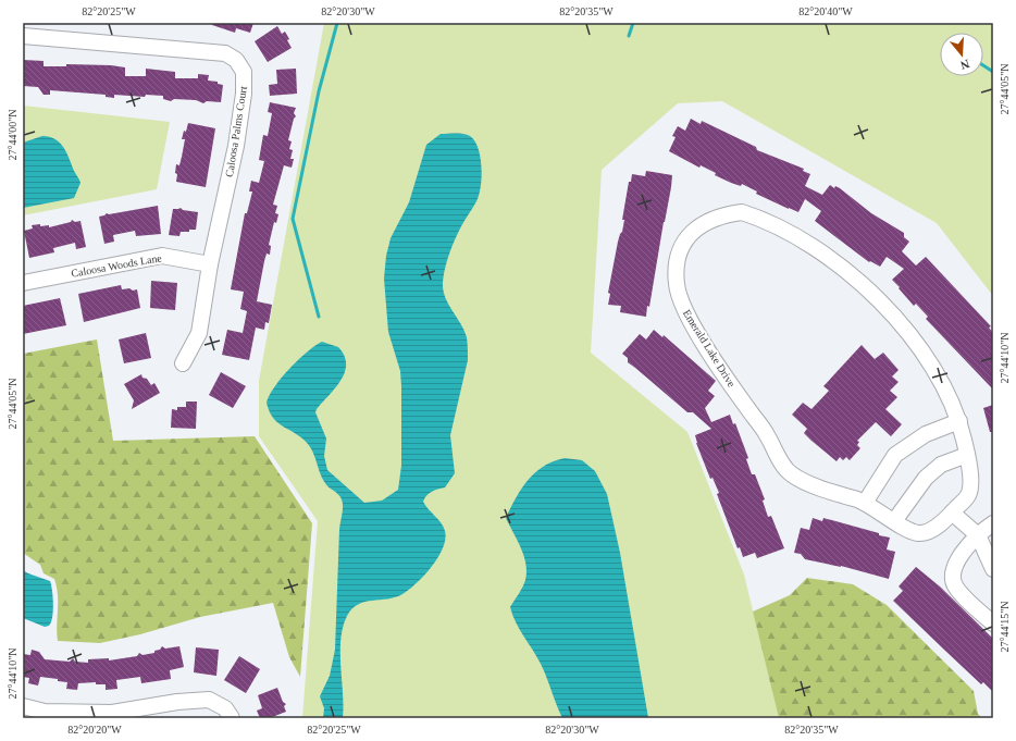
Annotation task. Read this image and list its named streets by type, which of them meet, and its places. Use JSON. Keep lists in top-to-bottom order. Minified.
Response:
{"streets":{"street":["Caloosa Palms Court","Caloosa Woods Lane","Emerald Lake Drive"]},"crossings":[["Caloosa Palms Court","Caloosa Woods Lane"]],"north":"bottom","coordinates":["82°20'25\"W","82°20'30\"W","82°20'35\"W","82°20'40\"W","27°44'05\"N","27°44'00\"N","27°44'10\"N","27°44'15\"N","82°20'20\"W"]}
